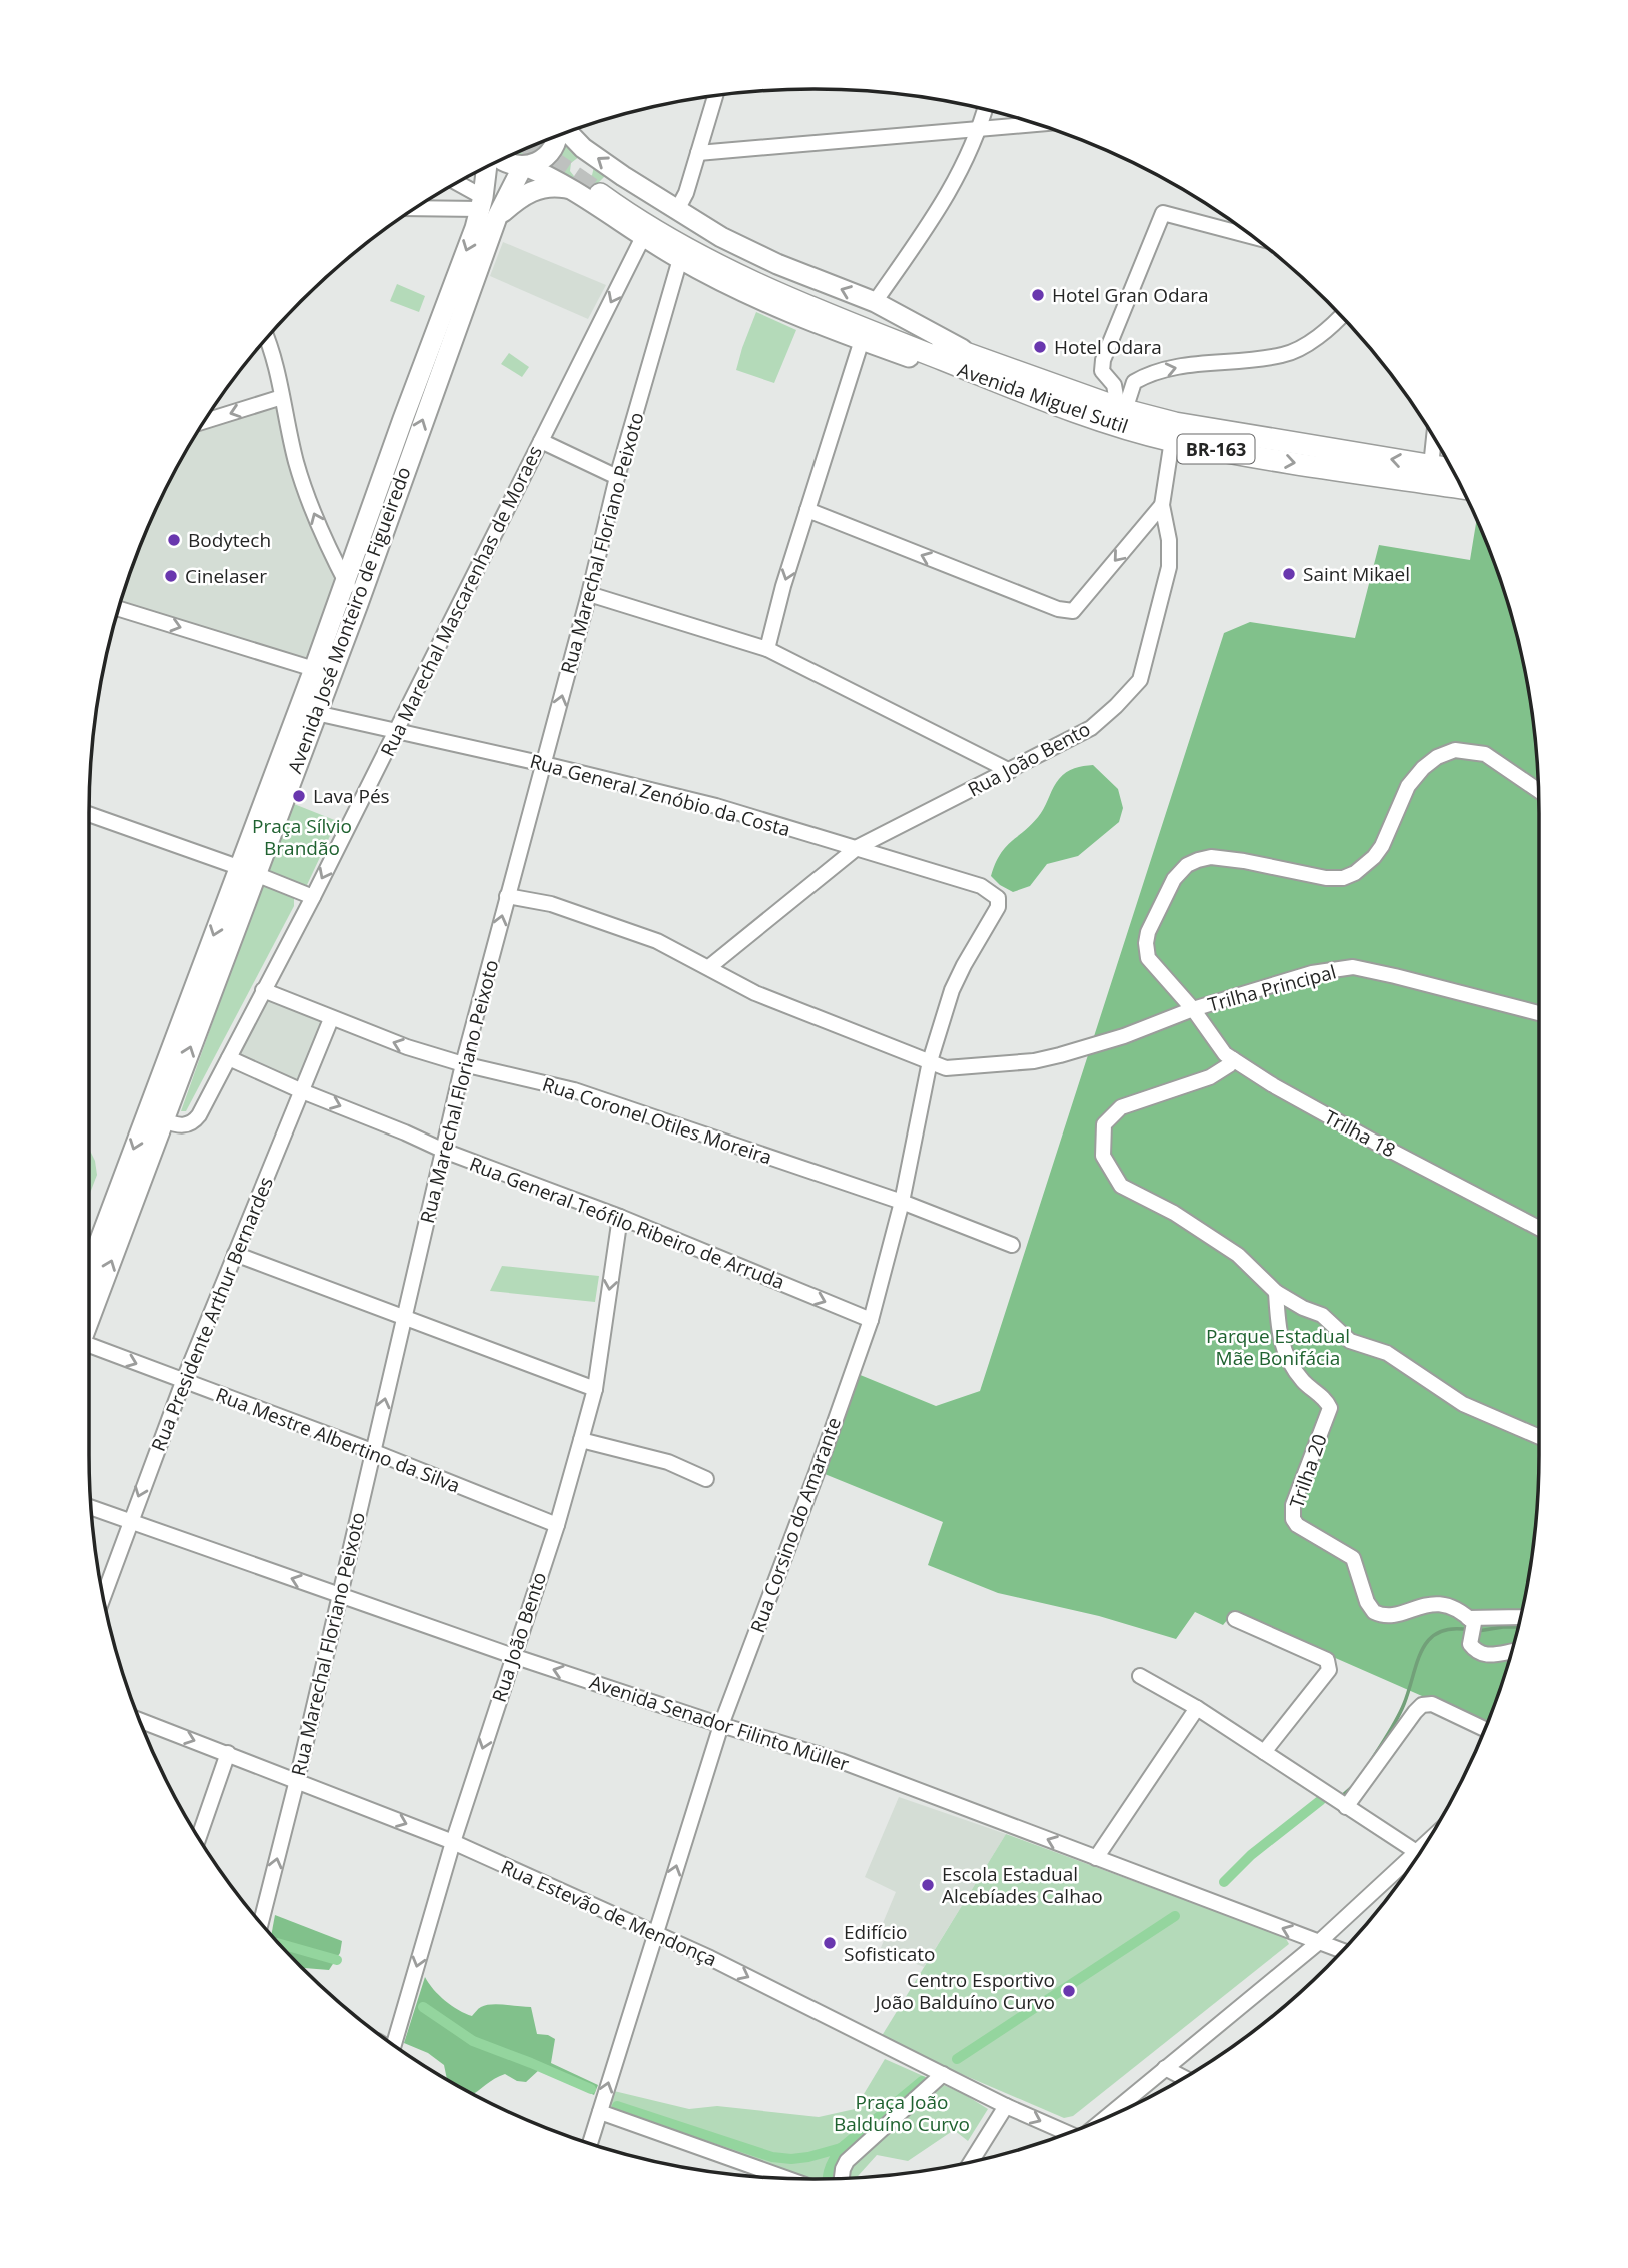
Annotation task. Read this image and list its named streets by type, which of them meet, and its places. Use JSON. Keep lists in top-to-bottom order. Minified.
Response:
{"streets":{"highway":["Avenida Miguel Sutil","BR-163"],"main road":["Avenida José Monteiro de Figueiredo"],"street":["Rua Marechal Floriano Peixoto","Rua Marechal Mascarenhas de Moraes","Rua João Bento","Rua General Zenóbio da Costa","Trilha Principal","Rua Coronel Otiles Moreira","Trilha 18","Rua General Teófilo Ribeiro de Arruda","Rua Presidente Arthur Bernardes","Rua Mestre Albertino da Silva","Trilha 20","Rua Corsino do Amarante","Avenida Senador Filinto Müller","Rua Estevão de Mendonça"]},"crossings":[["Avenida Miguel Sutil","BR-163"],["Avenida Miguel Sutil","Rua Marechal Floriano Peixoto"],["Avenida Miguel Sutil","Rua Marechal Mascarenhas de Moraes"],["Avenida Miguel Sutil","Avenida José Monteiro de Figueiredo"],["Avenida Miguel Sutil","Rua João Bento"],["BR-163","Avenida José Monteiro de Figueiredo"],["Rua Marechal Floriano Peixoto","Rua General Zenóbio da Costa"],["Rua Marechal Floriano Peixoto","Trilha Principal"],["Rua Marechal Floriano Peixoto","Rua Coronel Otiles Moreira"],["Rua Marechal Floriano Peixoto","Rua General Teófilo Ribeiro de Arruda"],["Rua Marechal Floriano Peixoto","Rua Mestre Albertino da Silva"],["Rua Marechal Floriano Peixoto","Avenida Senador Filinto Müller"],["Rua Marechal Floriano Peixoto","Rua Estevão de Mendonça"],["Rua Marechal Mascarenhas de Moraes","Avenida José Monteiro de Figueiredo"],["Rua Marechal Mascarenhas de Moraes","Rua General Zenóbio da Costa"],["Rua Marechal Mascarenhas de Moraes","Rua Coronel Otiles Moreira"],["Rua Marechal Mascarenhas de Moraes","Rua General Teófilo Ribeiro de Arruda"],["Avenida José Monteiro de Figueiredo","Rua General Zenóbio da Costa"],["Rua João Bento","Rua General Zenóbio da Costa"],["Rua João Bento","Trilha Principal"],["Rua João Bento","Rua General Teófilo Ribeiro de Arruda"],["Rua João Bento","Rua Mestre Albertino da Silva"],["Rua João Bento","Avenida Senador Filinto Müller"],["Rua João Bento","Rua Estevão de Mendonça"],["Rua General Zenóbio da Costa","Rua Corsino do Amarante"],["Trilha Principal","Trilha 18"],["Trilha Principal","Rua Corsino do Amarante"],["Rua Coronel Otiles Moreira","Rua Presidente Arthur Bernardes"],["Rua Coronel Otiles Moreira","Rua Corsino do Amarante"],["Rua General Teófilo Ribeiro de Arruda","Rua Presidente Arthur Bernardes"],["Rua General Teófilo Ribeiro de Arruda","Rua Corsino do Amarante"],["Rua Presidente Arthur Bernardes","Rua Mestre Albertino da Silva"],["Rua Presidente Arthur Bernardes","Avenida Senador Filinto Müller"],["Rua Corsino do Amarante","Avenida Senador Filinto Müller"],["Rua Corsino do Amarante","Rua Estevão de Mendonça"]],"one_way":["Rua Marechal Floriano Peixoto","Rua Marechal Mascarenhas de Moraes","Rua João Bento","Rua General Teófilo Ribeiro de Arruda","Avenida Senador Filinto Müller","Rua Estevão de Mendonça"],"parks":["Praça Sílvio Brandão","Parque Estadual Mãe Bonifácia","Praça João Balduíno Curvo"],"places":["Hotel Gran Odara","Hotel Odara","Bodytech","Saint Mikael","Cinelaser","Lava Pés","Escola Estadual Alcebíades Calhao","Edifício Sofisticato","Centro Esportivo João Balduíno Curvo"]}
